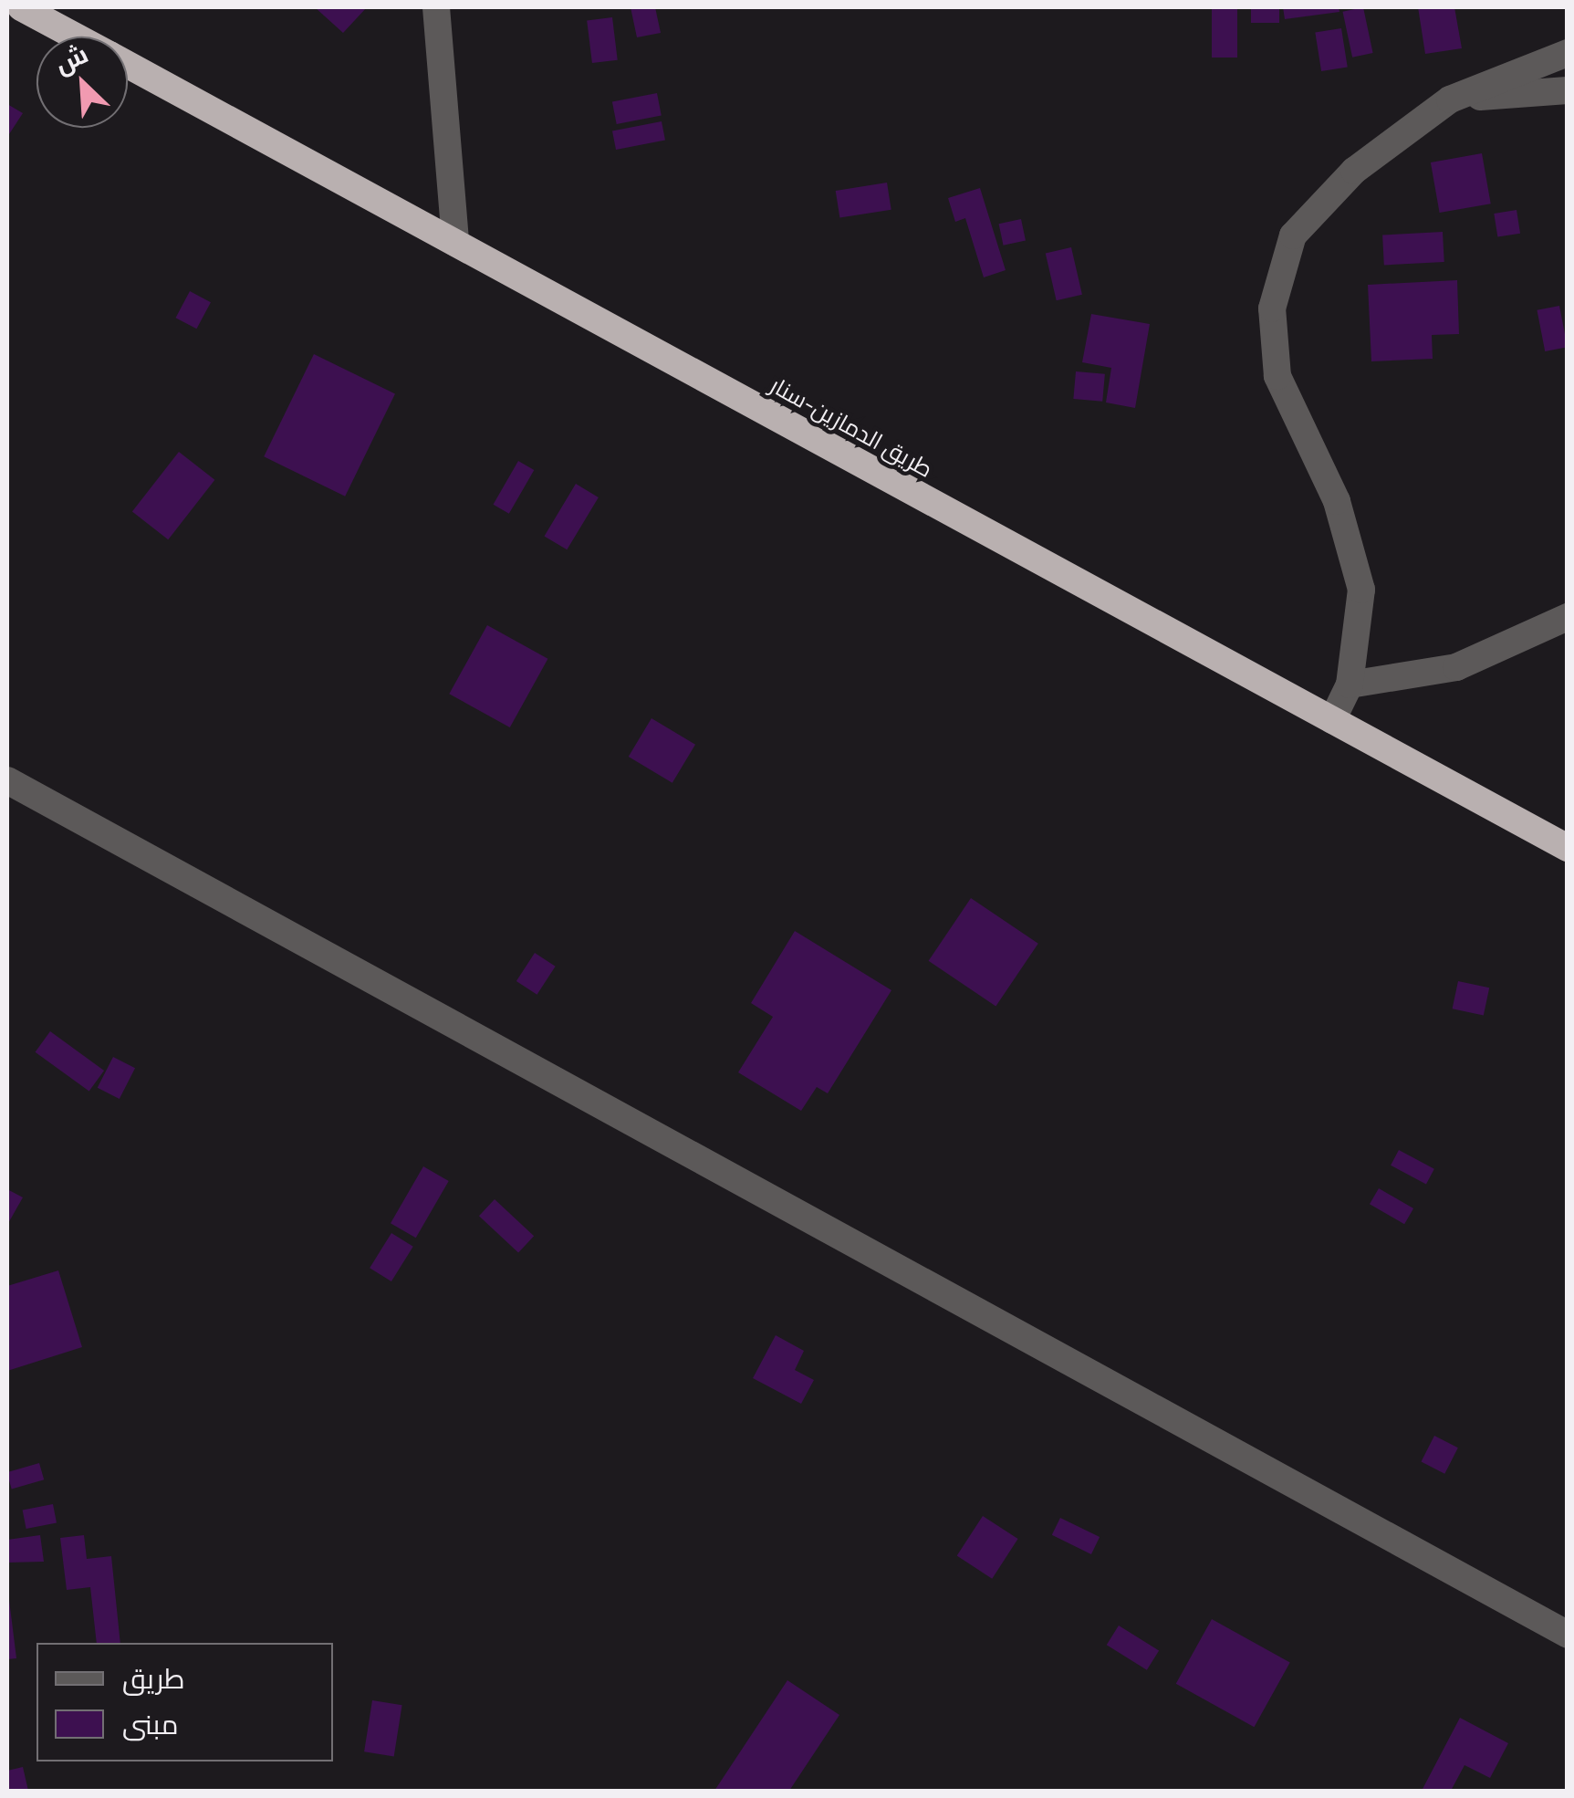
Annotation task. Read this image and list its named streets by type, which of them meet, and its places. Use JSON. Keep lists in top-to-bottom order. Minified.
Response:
{"streets":{"highway":["طريق الدمازين-سنار"]},"legend":["طريق","مبنى"],"north":"top left"}
